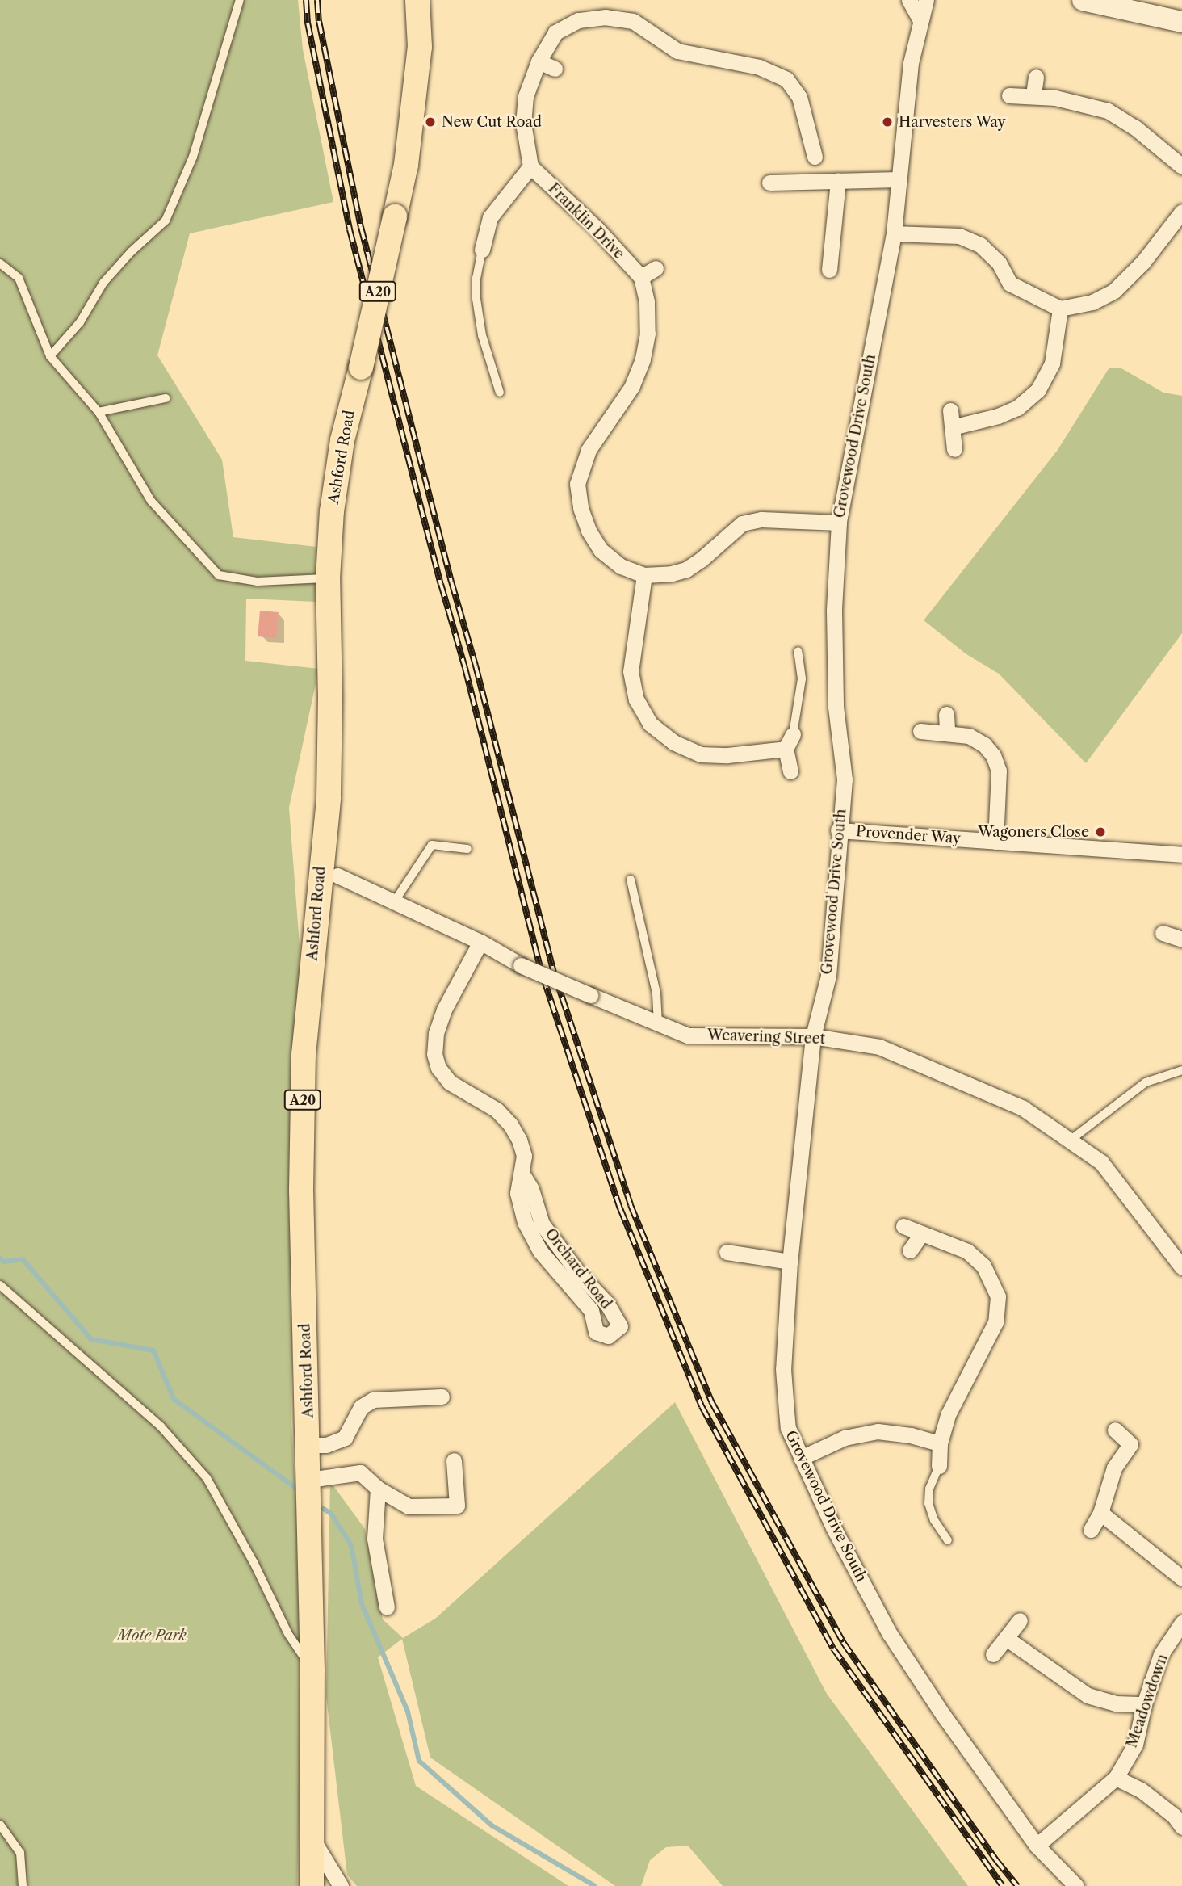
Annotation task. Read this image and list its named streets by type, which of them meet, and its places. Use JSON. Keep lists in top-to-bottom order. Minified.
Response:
{"streets":{"main road":["A20","Ashford Road"],"street":["Franklin Drive","Grovewood Drive South","Provender Way","Weavering Street","Orchard Road","Meadowdown"]},"crossings":[["A20","Ashford Road"],["Grovewood Drive South","Provender Way"],["Grovewood Drive South","Weavering Street"],["Grovewood Drive South","Meadowdown"]],"parks":["Mote Park"],"places":["New Cut Road","Harvesters Way","Wagoners Close"]}
